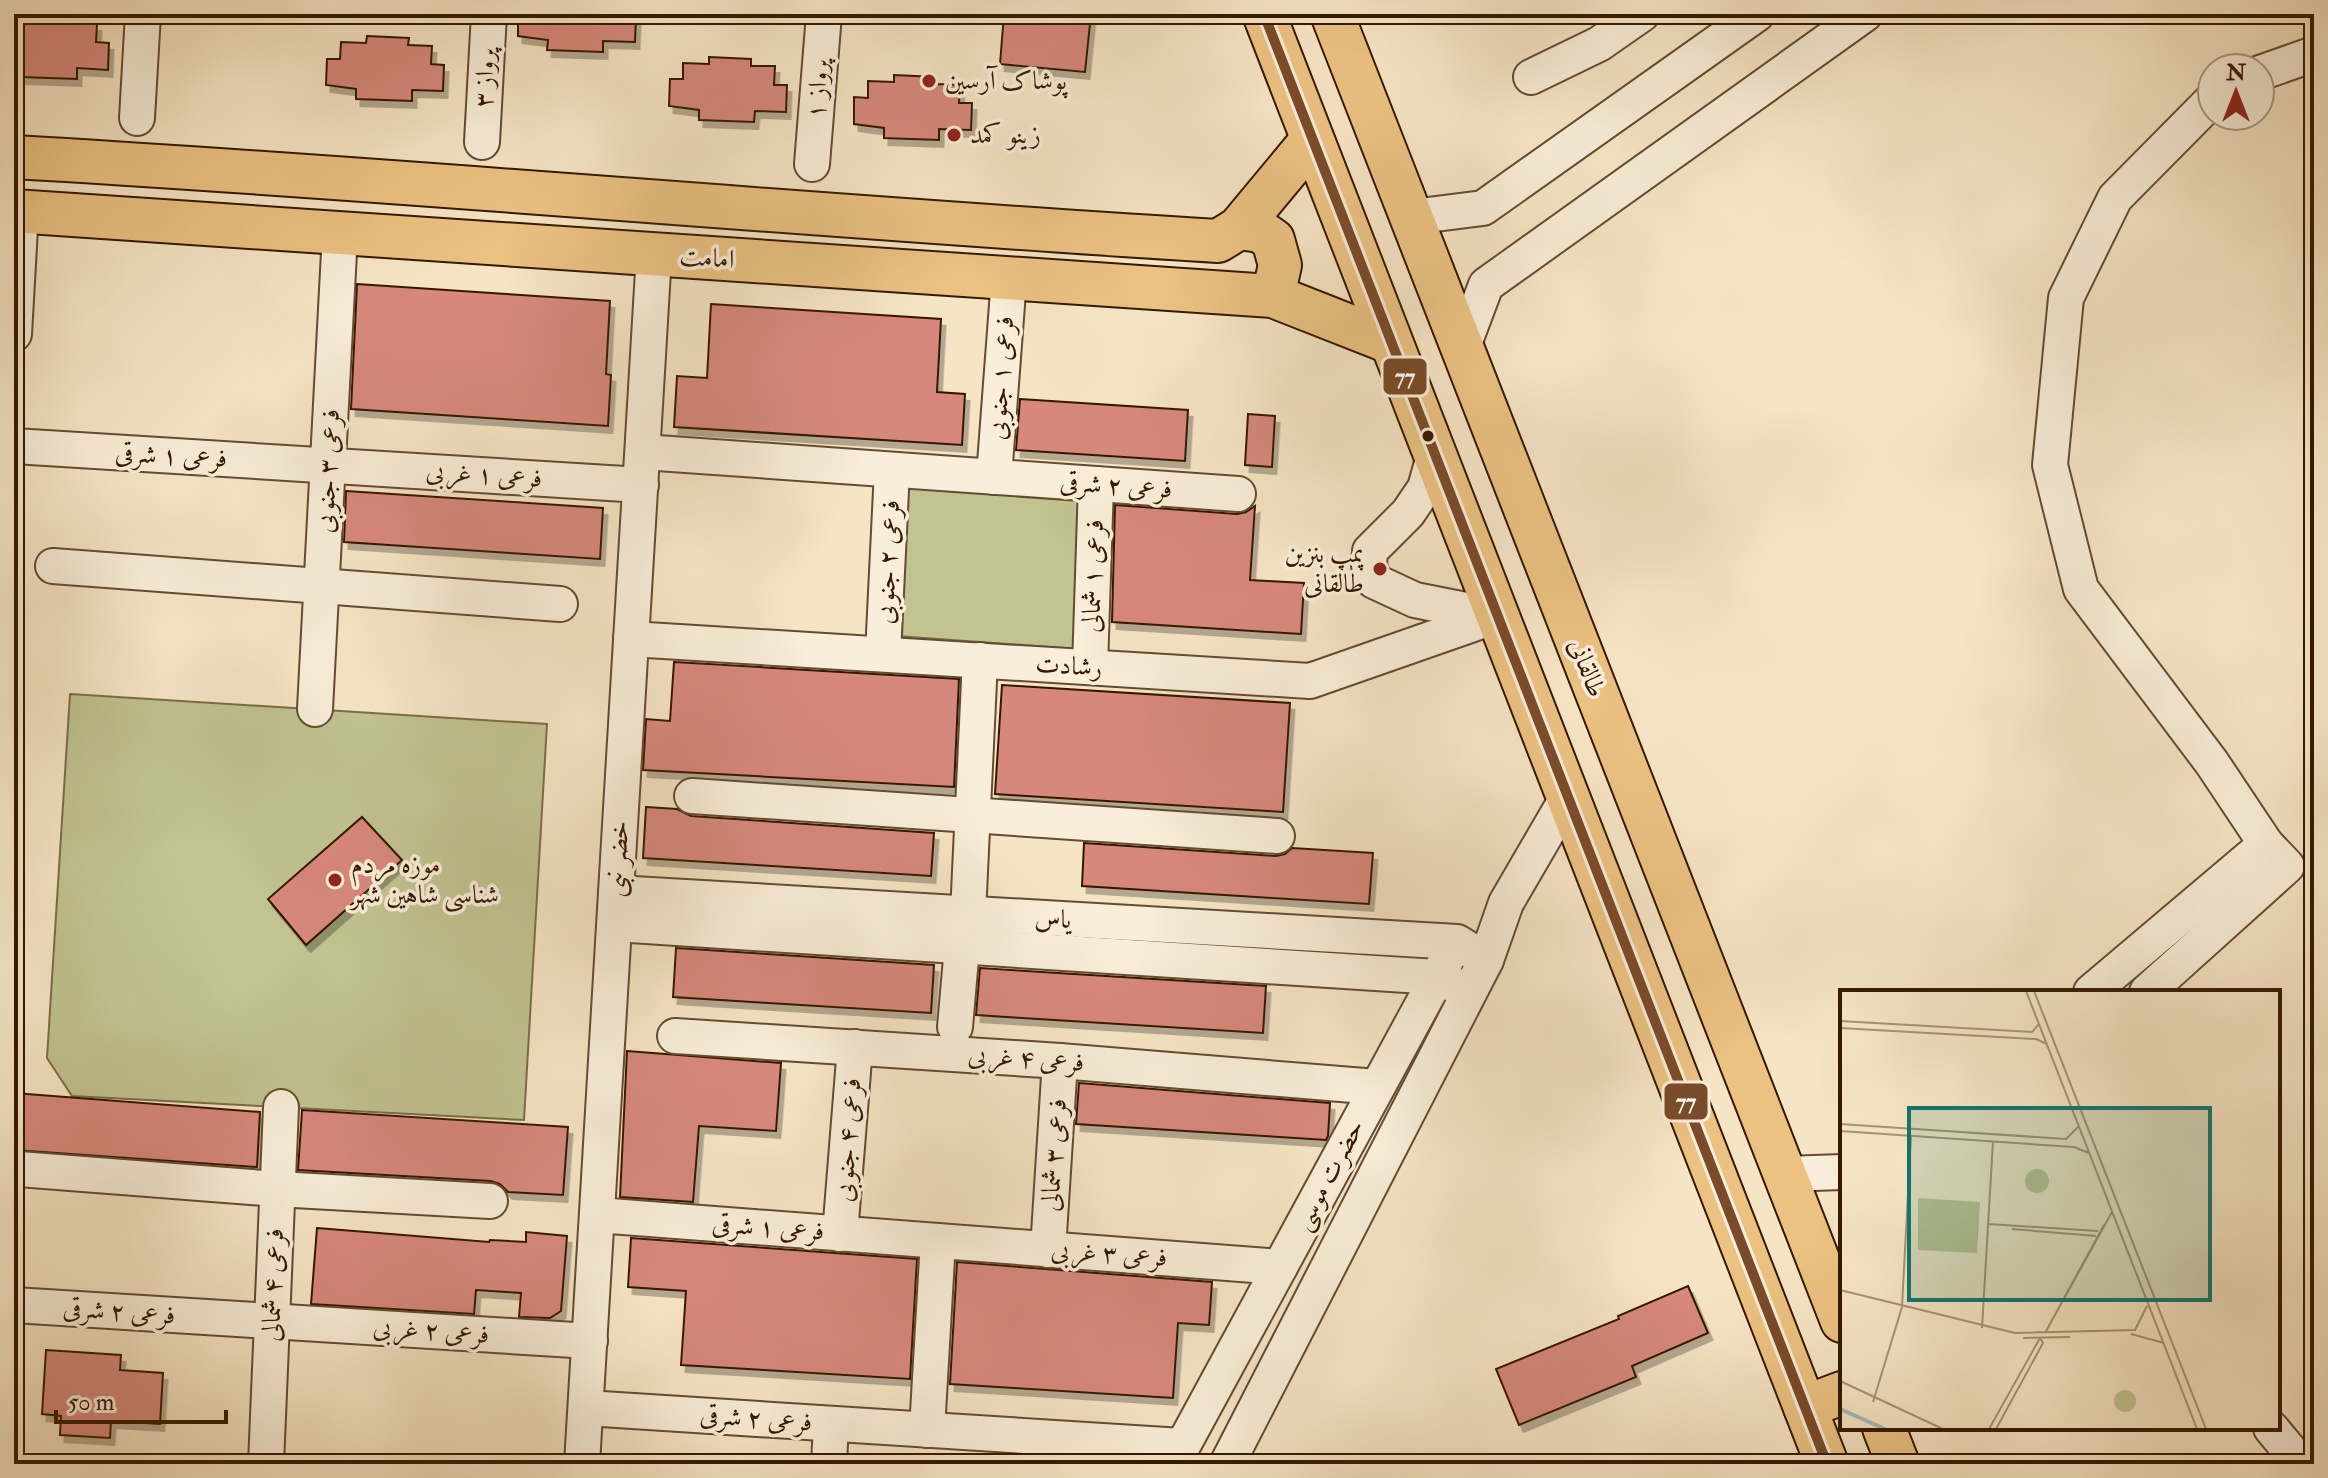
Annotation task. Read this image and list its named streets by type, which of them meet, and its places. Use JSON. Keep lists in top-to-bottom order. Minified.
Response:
{"streets":{"main road":["امامت","طالقانی"],"street":["پرواز ۳","پرواز ۱","فرعی ۱ جنوبی","فرعی ۱ شرقی","فرعی ۳ جنوبی","فرعی ۱ غربی","فرعی ۲ شرقی","فرعی ۲ جنوبی","فرعی ۱ شمالی","رشادت","خضر نبی","یاس","فرعی ۴ غربی","فرعی ۴ جنوبی","فرعی ۳ شمالی","حضرت موسی","فرعی ۳ غربی","فرعی ۴ شمالی","فرعی ۲ غربی"]},"crossings":[["امامت","فرعی ۱ جنوبی"],["امامت","فرعی ۳ جنوبی"],["امامت","خضر نبی"],["فرعی ۱ جنوبی","فرعی ۲ شرقی"],["فرعی ۱ شرقی","فرعی ۳ جنوبی"],["فرعی ۱ شرقی","فرعی ۱ غربی"],["فرعی ۱ شرقی","خضر نبی"],["فرعی ۱ شرقی","فرعی ۴ جنوبی"],["فرعی ۱ شرقی","فرعی ۳ غربی"],["فرعی ۳ جنوبی","فرعی ۱ غربی"],["فرعی ۱ غربی","فرعی ۲ شرقی"],["فرعی ۱ غربی","فرعی ۲ جنوبی"],["فرعی ۱ غربی","خضر نبی"],["فرعی ۲ شرقی","فرعی ۲ جنوبی"],["فرعی ۲ شرقی","فرعی ۱ شمالی"],["فرعی ۲ شرقی","خضر نبی"],["فرعی ۲ شرقی","فرعی ۴ شمالی"],["فرعی ۲ شرقی","فرعی ۲ غربی"],["فرعی ۲ جنوبی","رشادت"],["فرعی ۱ شمالی","رشادت"],["رشادت","خضر نبی"],["خضر نبی","یاس"],["خضر نبی","فرعی ۲ غربی"],["یاس","حضرت موسی"],["فرعی ۴ غربی","فرعی ۴ جنوبی"],["فرعی ۴ غربی","فرعی ۳ شمالی"],["فرعی ۴ غربی","حضرت موسی"],["فرعی ۳ شمالی","فرعی ۳ غربی"],["حضرت موسی","فرعی ۳ غربی"],["فرعی ۴ شمالی","فرعی ۲ غربی"]],"places":["پوشاک آرسین","زینو کمد","پمپ بنزین طالقانی","موزه مردم شناسی شاهین شهر"],"lines":["transit line 77"],"scale_bar":"50 m","north":"top"}
